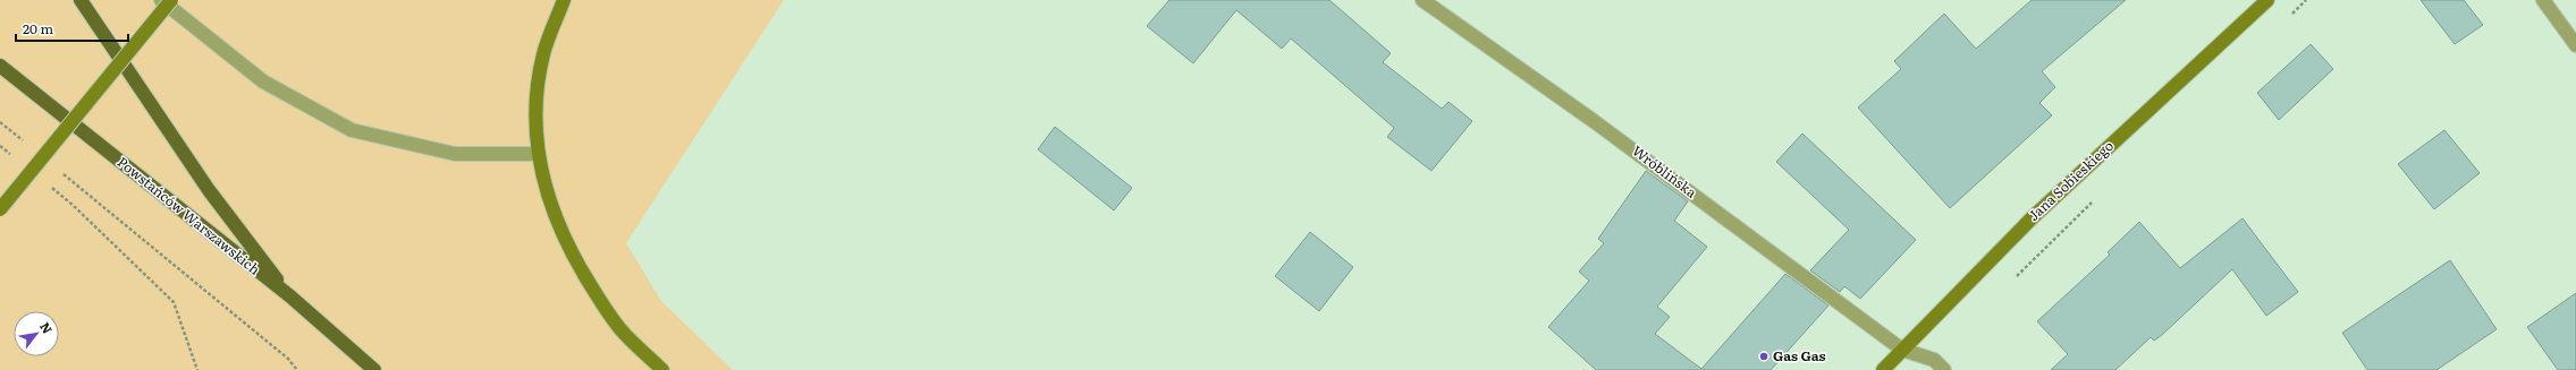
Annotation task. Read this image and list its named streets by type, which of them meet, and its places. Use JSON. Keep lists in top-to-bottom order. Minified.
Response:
{"streets":{"main road":["Powstańców Warszawskich"],"street":["Wróblińska","Jana Sobieskiego"]},"crossings":[["Wróblińska","Jana Sobieskiego"]],"places":["Gas Gas"],"scale_bar":"20 m","north":"top right"}
